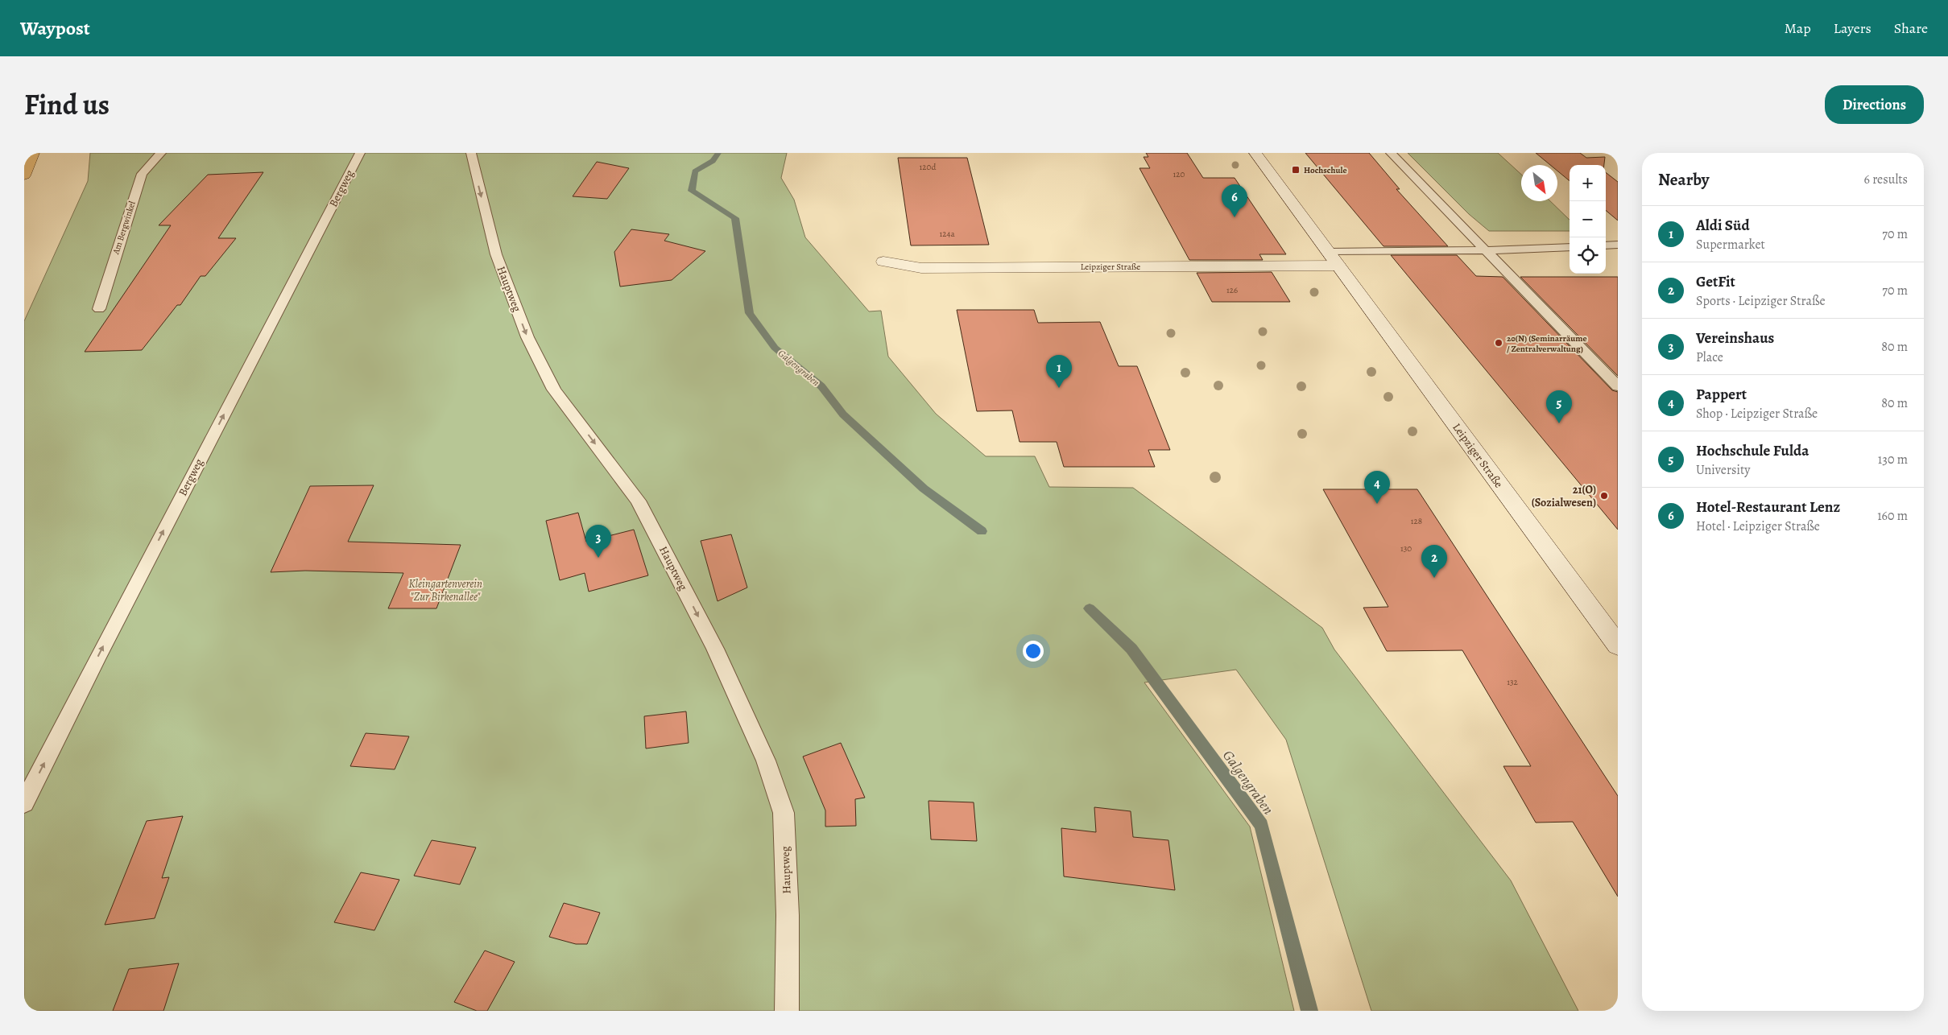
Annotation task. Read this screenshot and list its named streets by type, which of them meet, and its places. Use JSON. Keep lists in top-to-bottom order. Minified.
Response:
{"streets":{"main road":["Leipziger Straße"],"lane":["Bergweg","Am Bergwinkel","Hauptweg"]},"one_way":["Bergweg","Hauptweg"],"water":["Galgengraben"],"parks":["Kleingartenverein \"Zur Birkenallee\""],"places":{"transit":["Hochschule"],"other":["20(N) (Seminarräume / Zentralverwaltung)","21(O) (Sozialwesen)"]},"house_numbers":["120d","120","124a","126","128","130","132"],"north":"bottom right","page":{"header":"Waypost","nav":["Map","Layers","Share"],"title":"Find us","buttons":"Directions","heading":["Nearby","6 results"],"map_buttons":["+","−"],"pins":["6","1","5","4","3","2"],"list":[{"mark":"1","name":"Aldi Süd","note":"Supermarket","value":"70 m"},{"mark":"2","name":"GetFit","note":"Sports · Leipziger Straße","value":"70 m"},{"mark":"3","name":"Vereinshaus","note":"Place","value":"80 m"},{"mark":"4","name":"Pappert","note":"Shop · Leipziger Straße","value":"80 m"},{"mark":"5","name":"Hochschule Fulda","note":"University","value":"130 m"},{"mark":"6","name":"Hotel-Restaurant Lenz","note":"Hotel · Leipziger Straße","value":"160 m"}]}}
